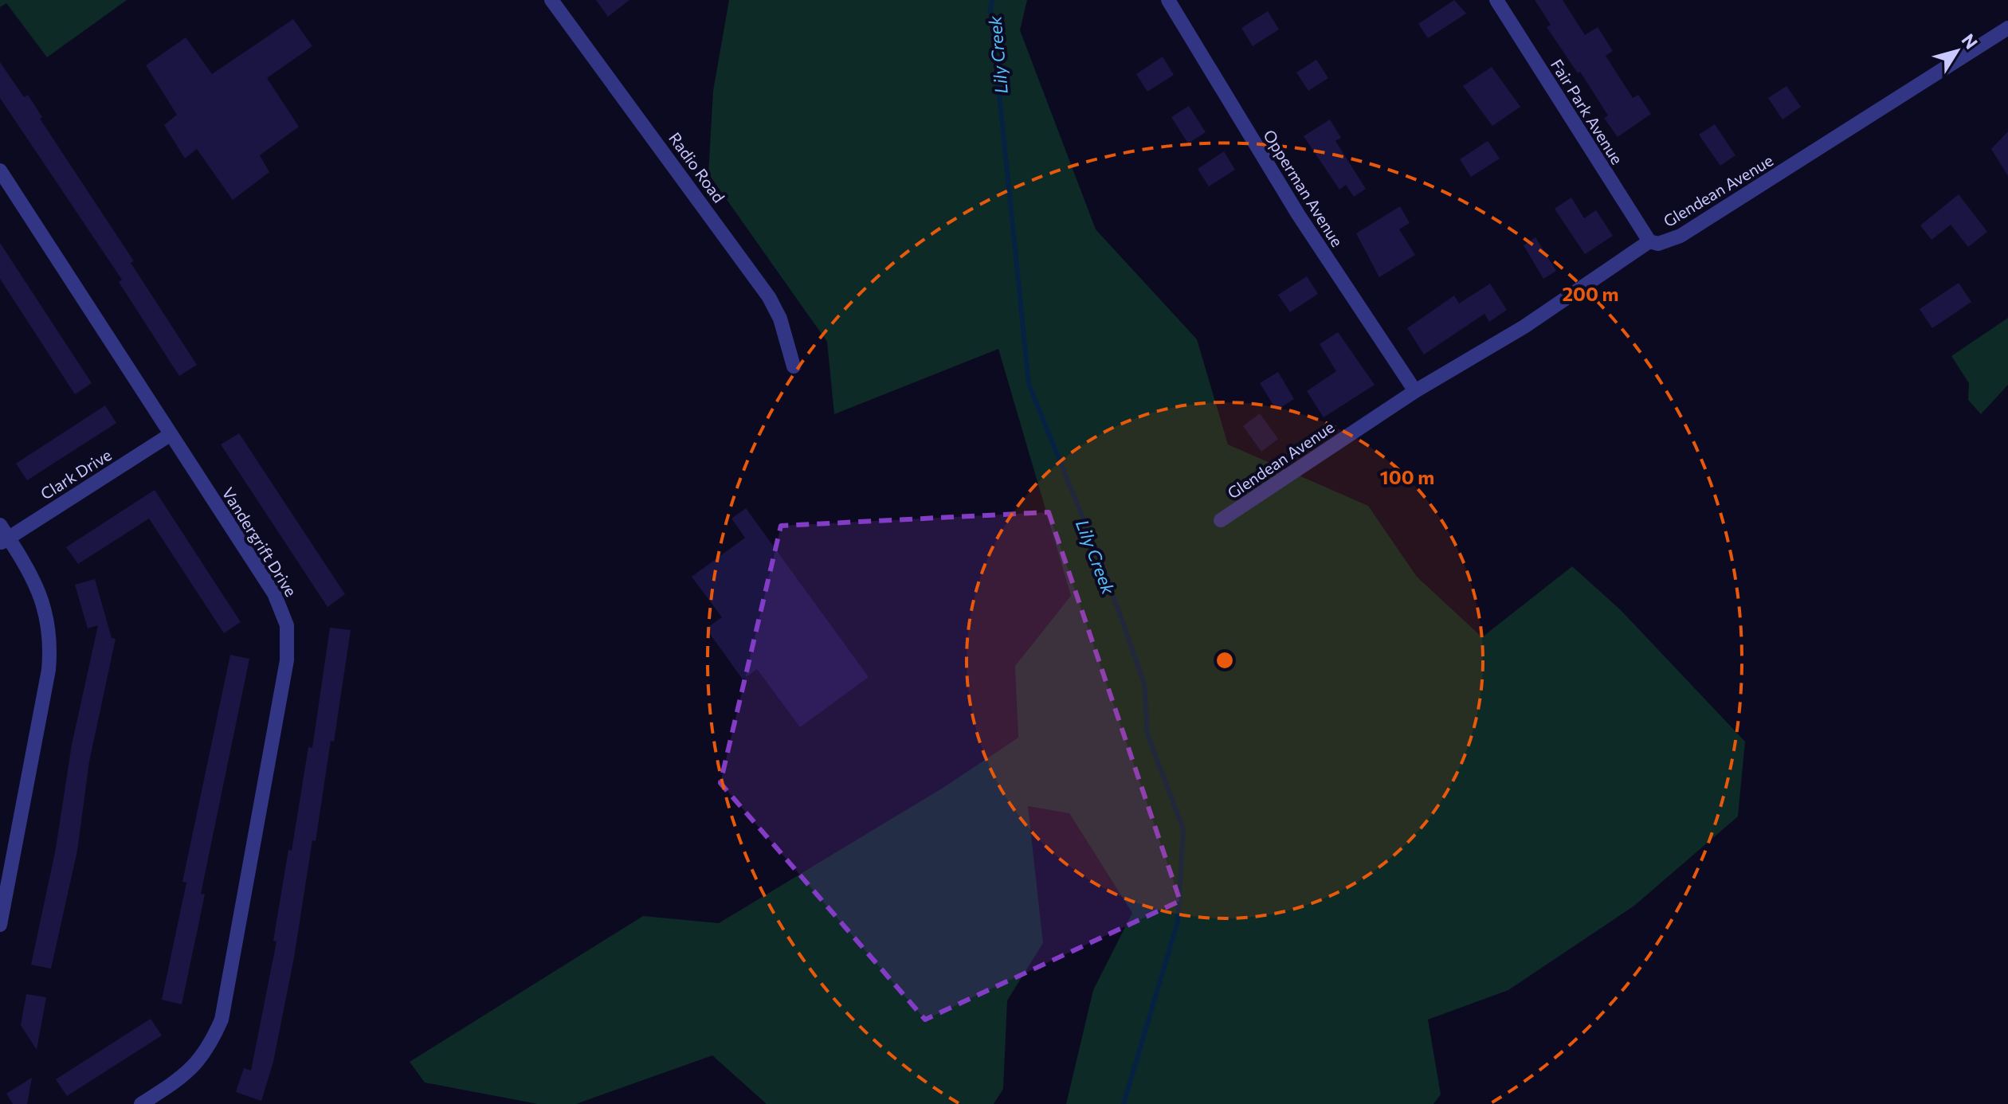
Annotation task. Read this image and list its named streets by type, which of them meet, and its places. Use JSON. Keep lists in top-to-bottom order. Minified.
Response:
{"streets":{"street":["Fair Park Avenue","Radio Road","Opperman Avenue","Glendean Avenue","Clark Drive","Vandergrift Drive"]},"crossings":[["Fair Park Avenue","Glendean Avenue"],["Opperman Avenue","Glendean Avenue"],["Clark Drive","Vandergrift Drive"]],"water":["Lily Creek"],"north":"top right","rings":["200 m","100 m"]}
